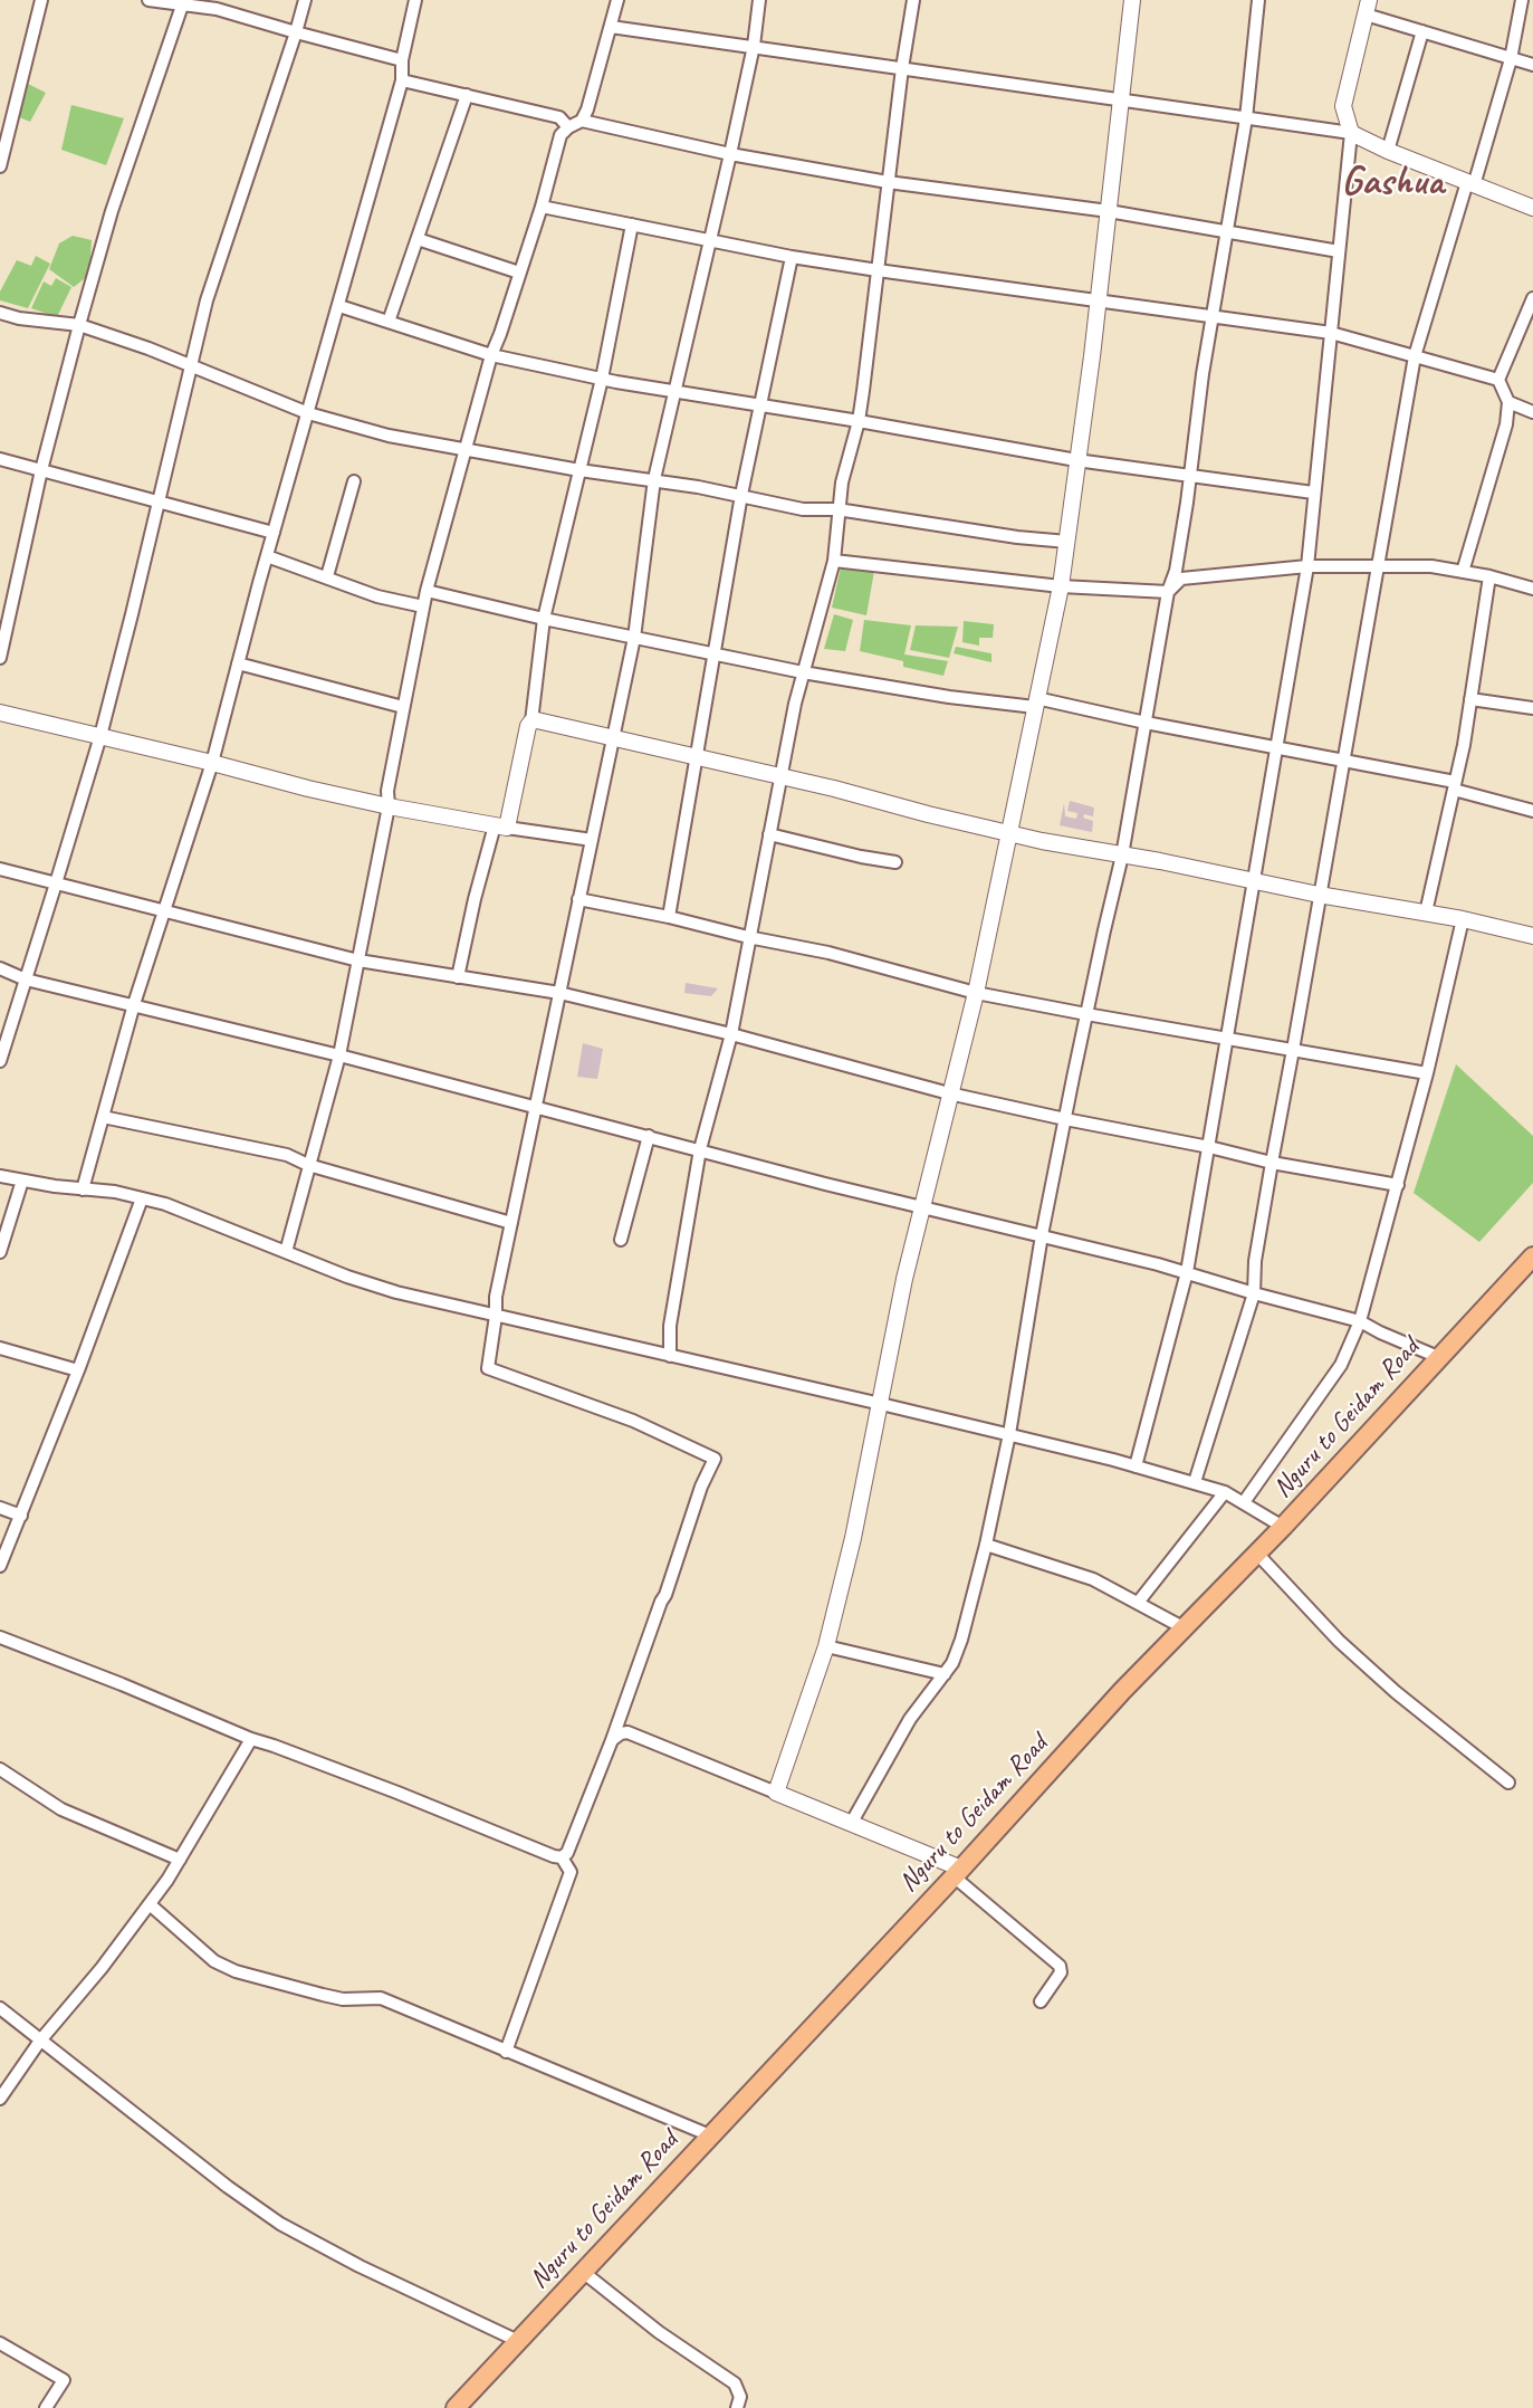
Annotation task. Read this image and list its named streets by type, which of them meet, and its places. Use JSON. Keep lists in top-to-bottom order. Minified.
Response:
{"streets":{"main road":["Nguru to Geidam Road"]},"districts":["Gashua"]}
